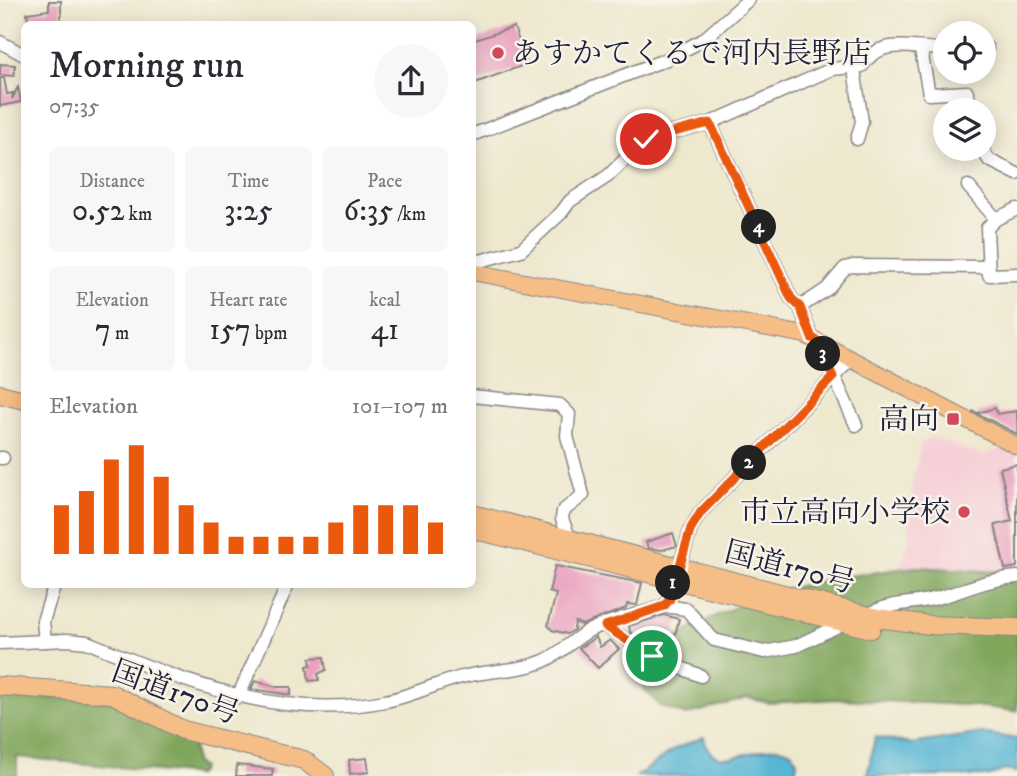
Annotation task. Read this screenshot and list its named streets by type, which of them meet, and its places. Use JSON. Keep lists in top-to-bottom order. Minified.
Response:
{"streets":{"highway":["国道170号"]},"places":{"other":["あすかてくるで河内長野店","市立高向小学校"],"transit":["高向"]},"page":{"heading":["Morning run","07:35"],"stats":[["Distance","0.52 km"],["Time","3:25"],["Pace","6:35 /km"],["Elevation","7 m"],["Heart rate","157 bpm"],["kcal","41"]],"pins":["4","3","2","1"],"chart":["Elevation","101–107 m"]}}
